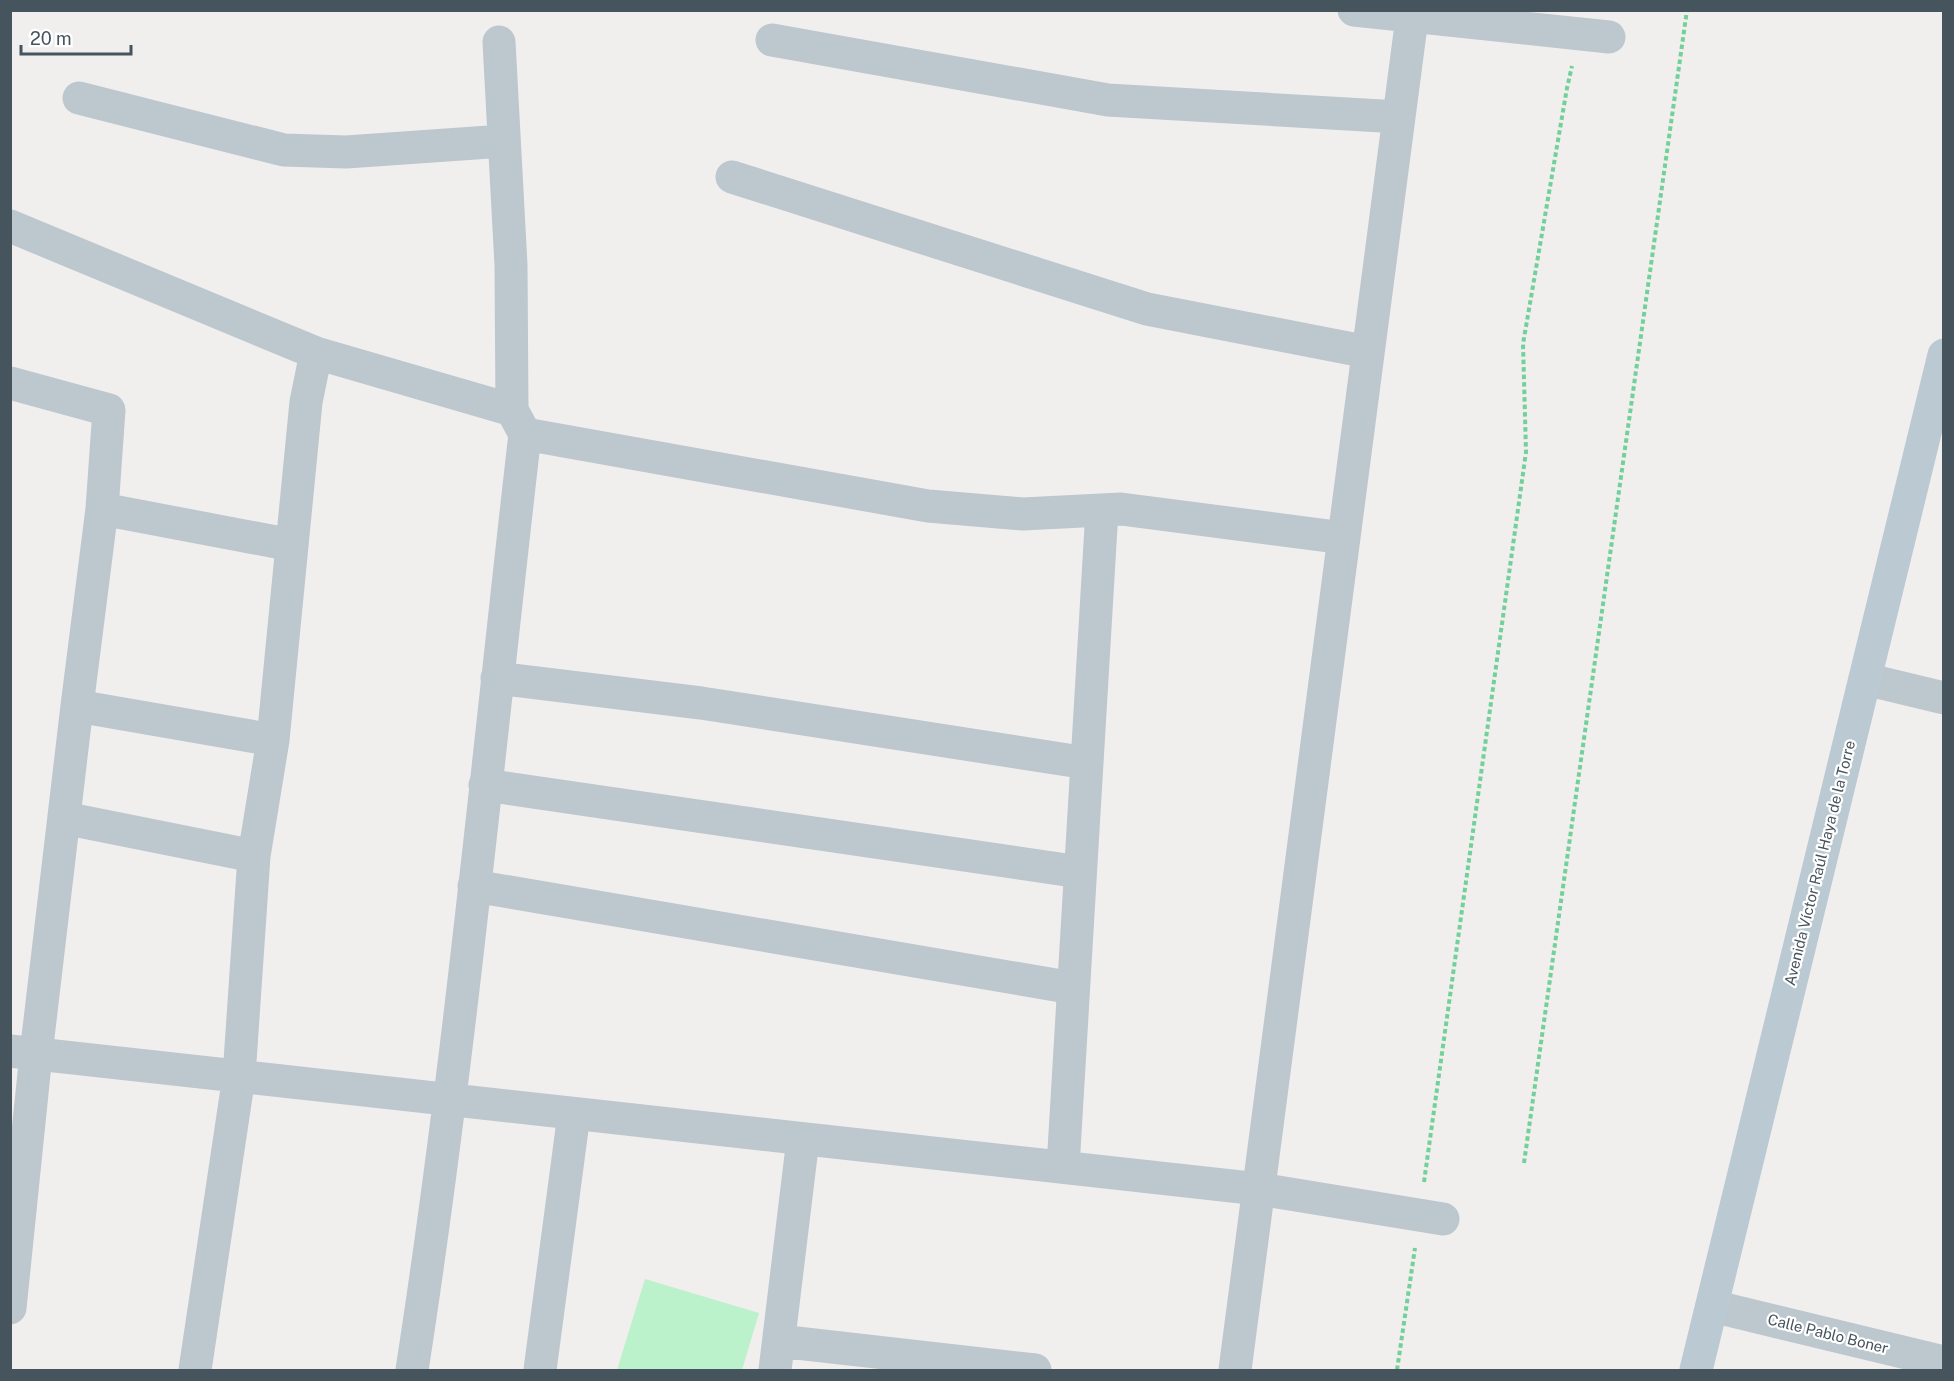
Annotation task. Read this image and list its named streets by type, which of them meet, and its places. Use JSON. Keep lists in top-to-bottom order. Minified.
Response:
{"streets":{"street":["Avenida Víctor Raúl Haya de la Torre","Calle Pablo Boner"]},"crossings":[["Avenida Víctor Raúl Haya de la Torre","Calle Pablo Boner"]],"scale_bar":"20 m"}
